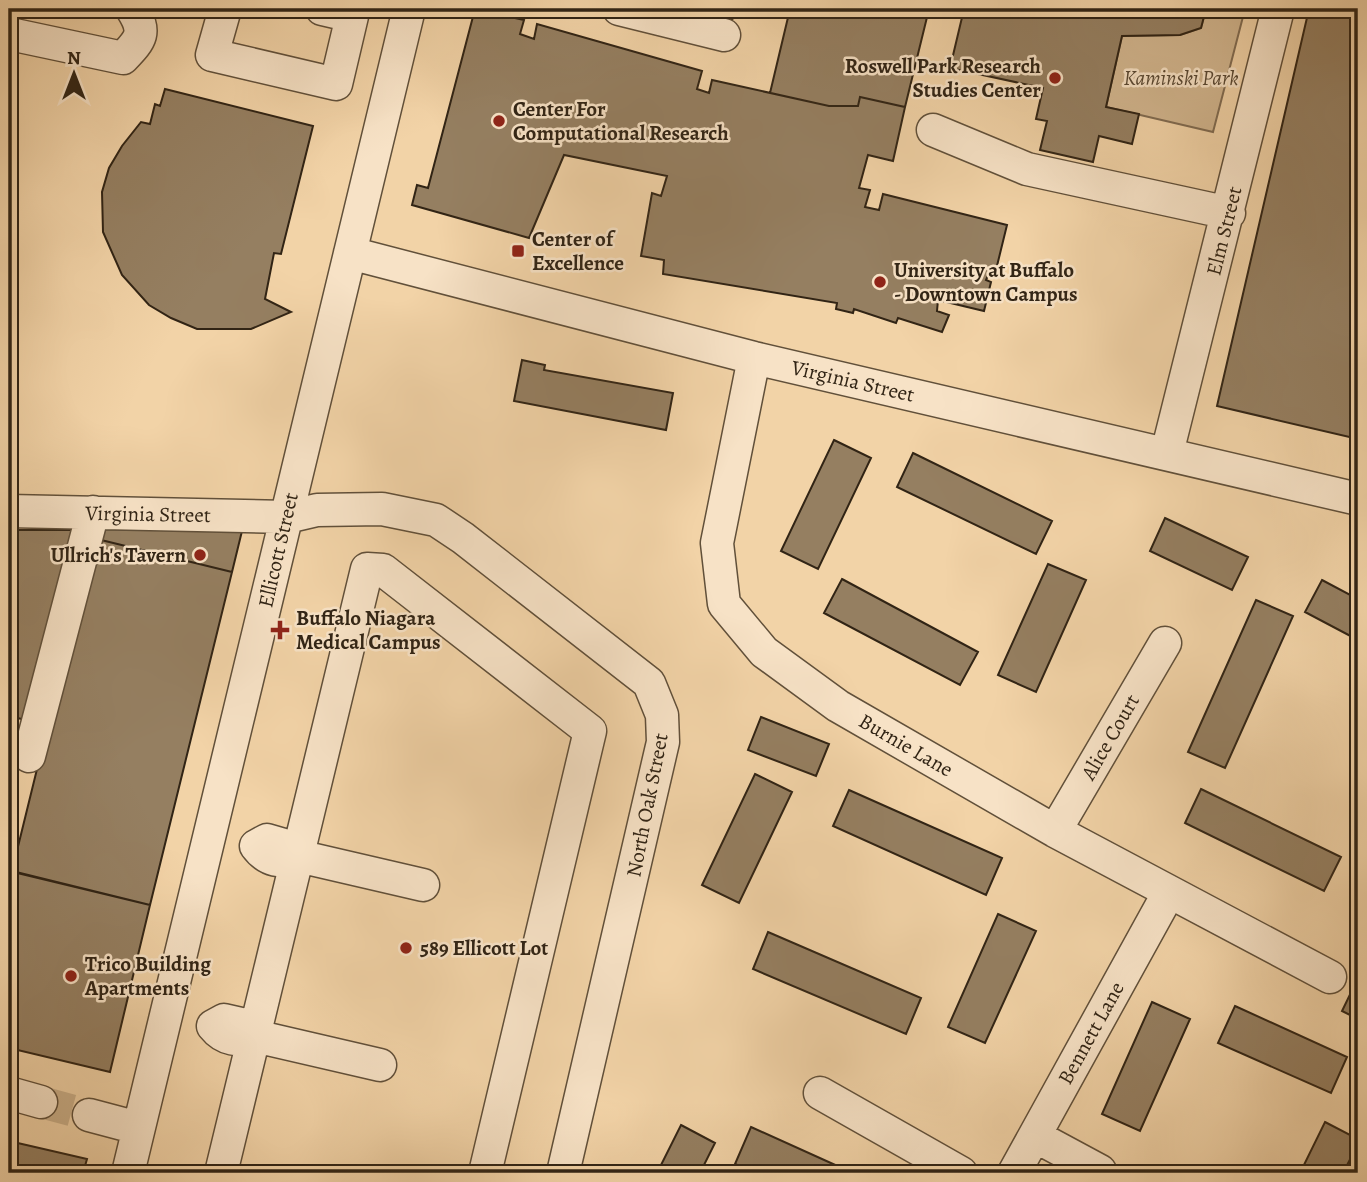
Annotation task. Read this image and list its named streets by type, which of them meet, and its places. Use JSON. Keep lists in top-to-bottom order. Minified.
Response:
{"streets":{"street":["Elm Street","Virginia Street","Ellicott Street","Alice Court","Burnie Lane","North Oak Street","Bennett Lane"]},"crossings":[["Elm Street","Virginia Street"],["Virginia Street","Ellicott Street"],["Virginia Street","Burnie Lane"],["Virginia Street","North Oak Street"],["Ellicott Street","North Oak Street"],["Alice Court","Burnie Lane"],["Burnie Lane","Bennett Lane"]],"parks":["Kaminski Park"],"places":{"other":["Roswell Park Research Studies Center","Center For Computational Research","University at Buffalo - Downtown Campus","Ullrich's Tavern","589 Ellicott Lot","Trico Building Apartments"],"transit":["Center of Excellence"],"health":["Buffalo Niagara Medical Campus"]},"north":"top"}
